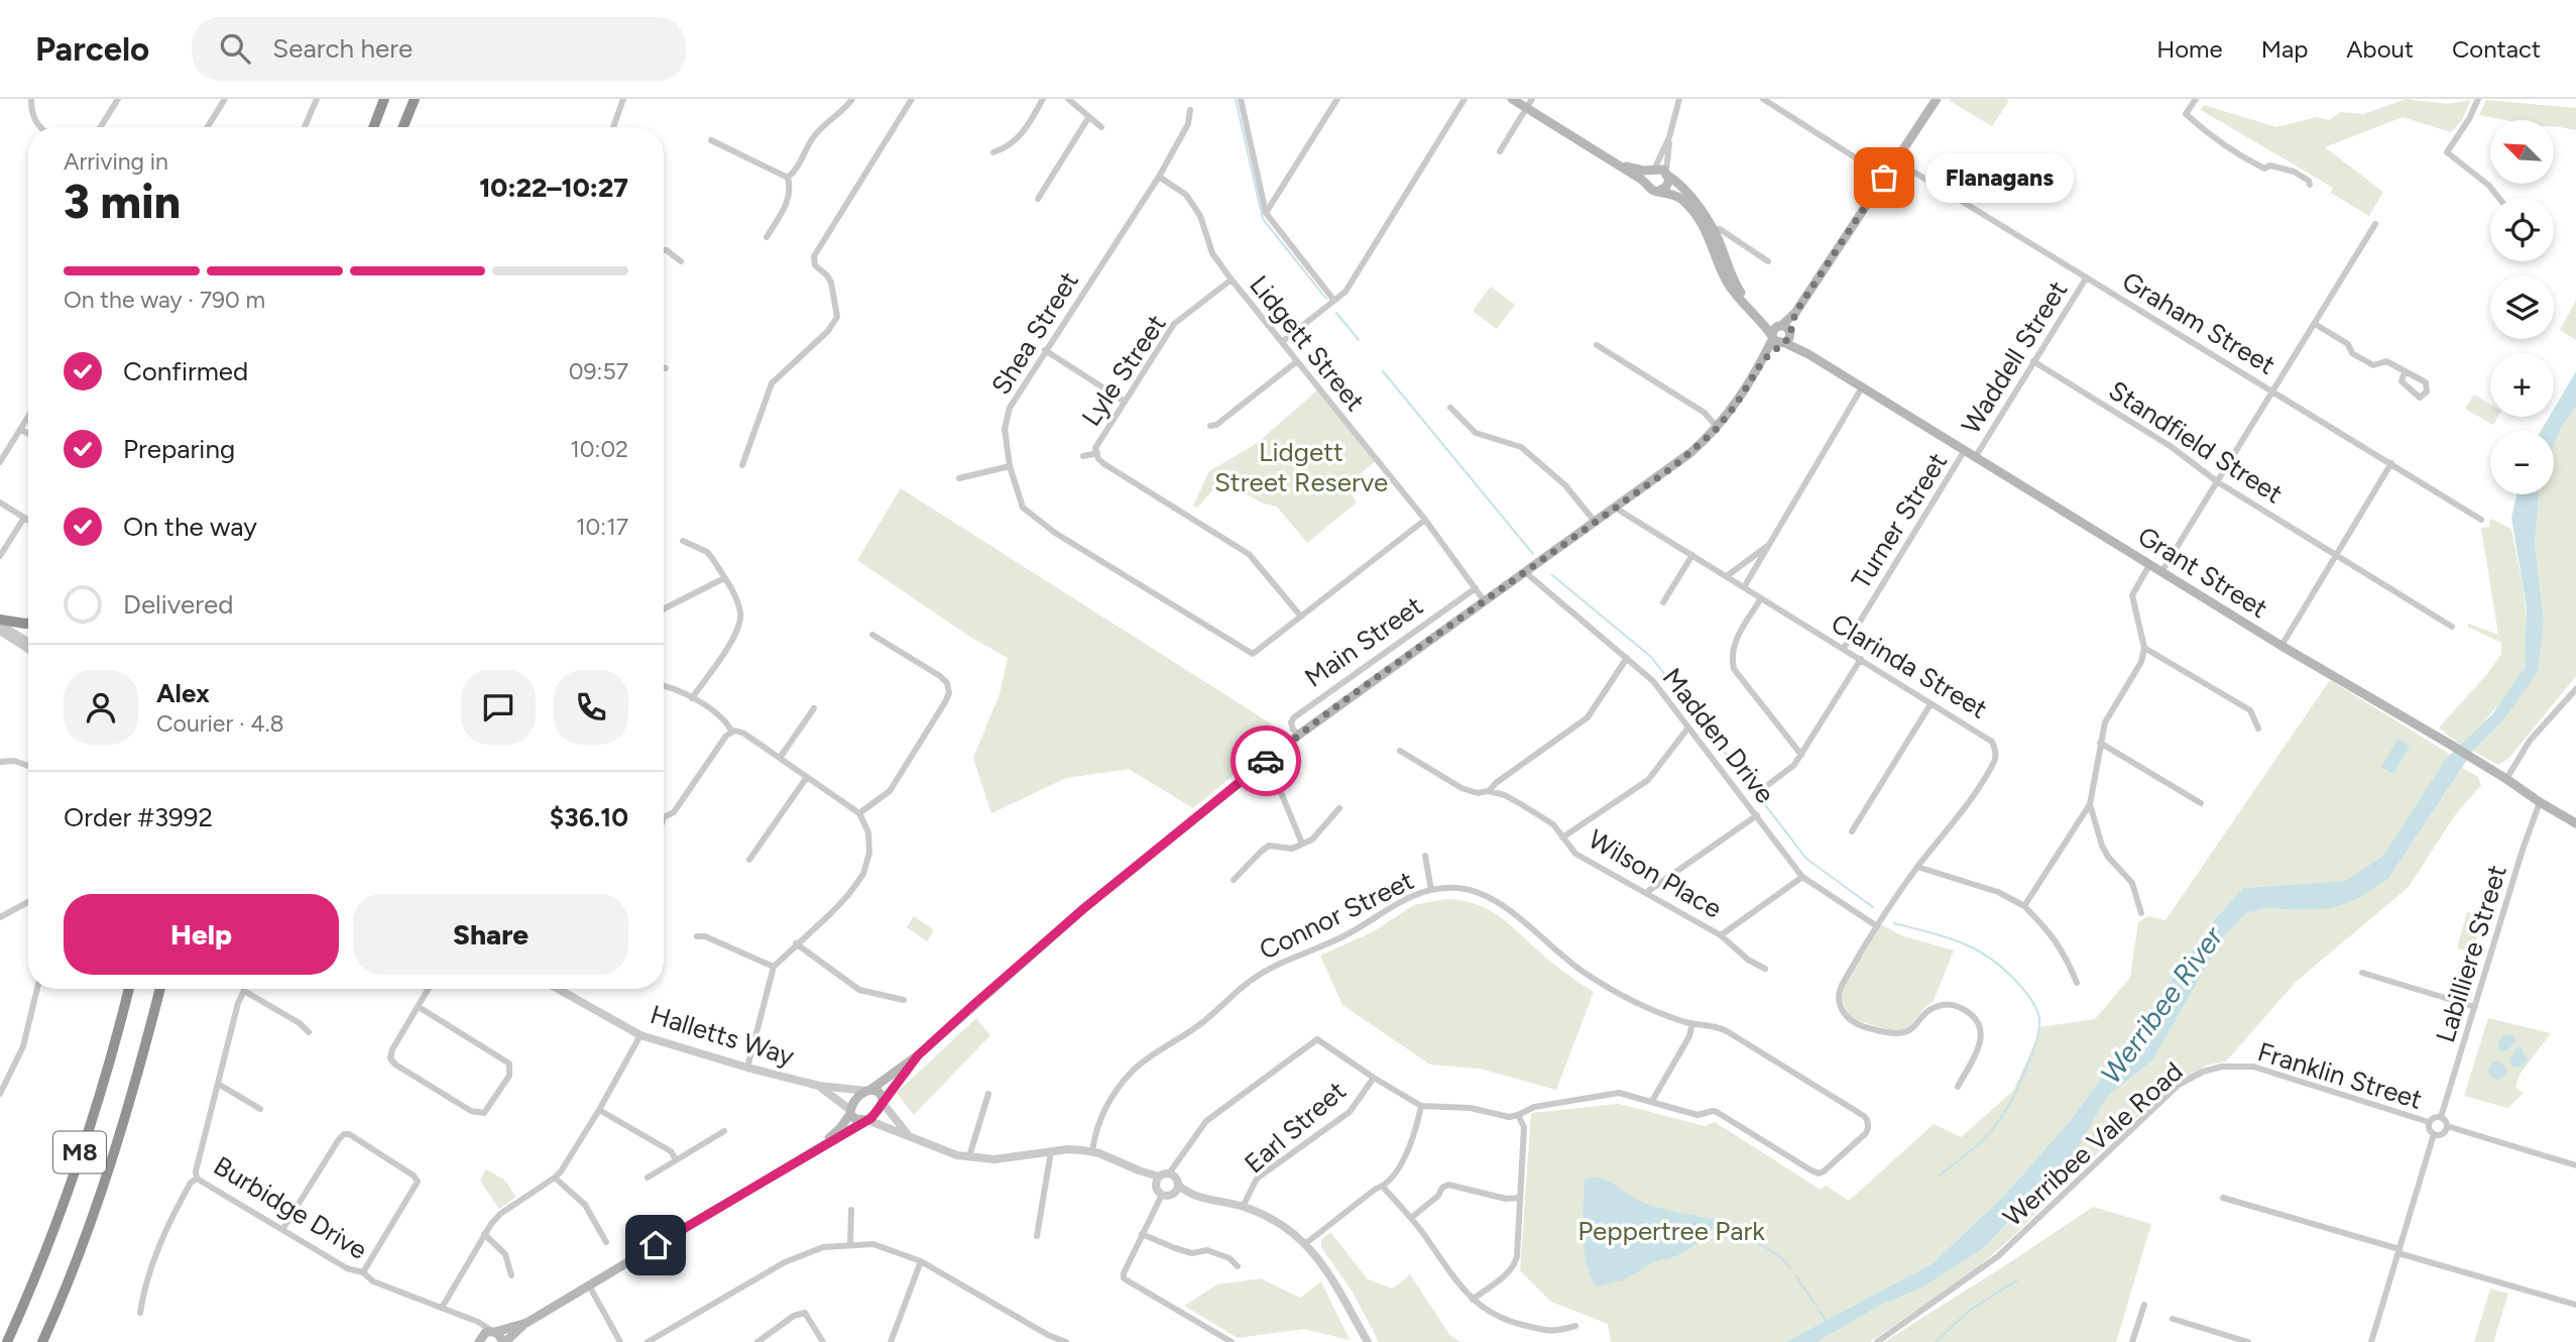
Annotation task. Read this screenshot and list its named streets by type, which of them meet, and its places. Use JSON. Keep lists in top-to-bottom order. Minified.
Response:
{"streets":{"highway":["M8"],"main road":["Grant Street","Main Street"],"street":["Graham Street","Shea Street","Lidgett Street","Waddell Street","Lyle Street","Standfield Street","Turner Street","Clarinda Street","Madden Drive","Wilson Place","Connor Street","Labilliere Street","Halletts Way","Franklin Street","Earl Street","Werribee Vale Road","Burbidge Drive"]},"crossings":[["Graham Street","Waddell Street"],["Shea Street","Lidgett Street"],["Shea Street","Lyle Street"],["Lidgett Street","Lyle Street"],["Lidgett Street","Main Street"],["Waddell Street","Standfield Street"],["Waddell Street","Grant Street"],["Turner Street","Grant Street"],["Turner Street","Clarinda Street"],["Grant Street","Main Street"],["Grant Street","Labilliere Street"],["Main Street","Clarinda Street"],["Main Street","Madden Drive"],["Main Street","Halletts Way"],["Clarinda Street","Madden Drive"],["Madden Drive","Wilson Place"],["Labilliere Street","Franklin Street"],["Franklin Street","Werribee Vale Road"]],"water":["Werribee River"],"parks":["Lidgett Street Reserve","Peppertree Park"],"places":["Flanagans"],"north":"top left","page":{"header":"Parcelo","search":"Search here","nav":["Home","Map","About","Contact"],"map_buttons":["+","−"],"heading":["3 min","Arriving in","10:22–10:27"],"panel":["Alex","Courier · 4.8","Order #3992","$36.10"],"bubble":"Flanagans","bar":"On the way · 790 m","list":[["Confirmed","09:57"],["Preparing","10:02"],["On the way","10:17"],"Delivered"],"buttons":["Help","Share"]}}
